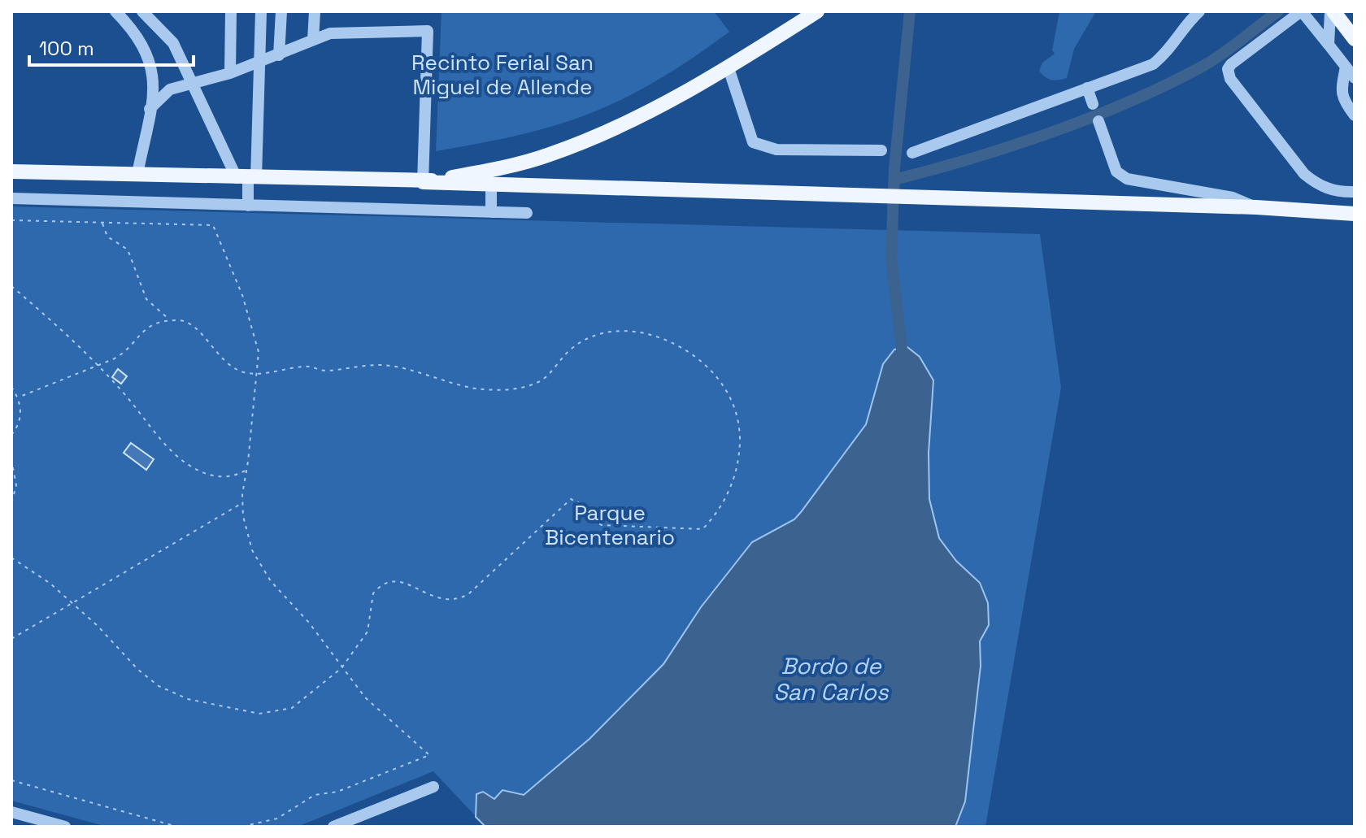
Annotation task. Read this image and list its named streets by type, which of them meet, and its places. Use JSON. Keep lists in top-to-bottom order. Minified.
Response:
{"water":["Bordo de San Carlos"],"parks":["Recinto Ferial San Miguel de Allende","Parque Bicentenario"],"scale_bar":"100 m"}
